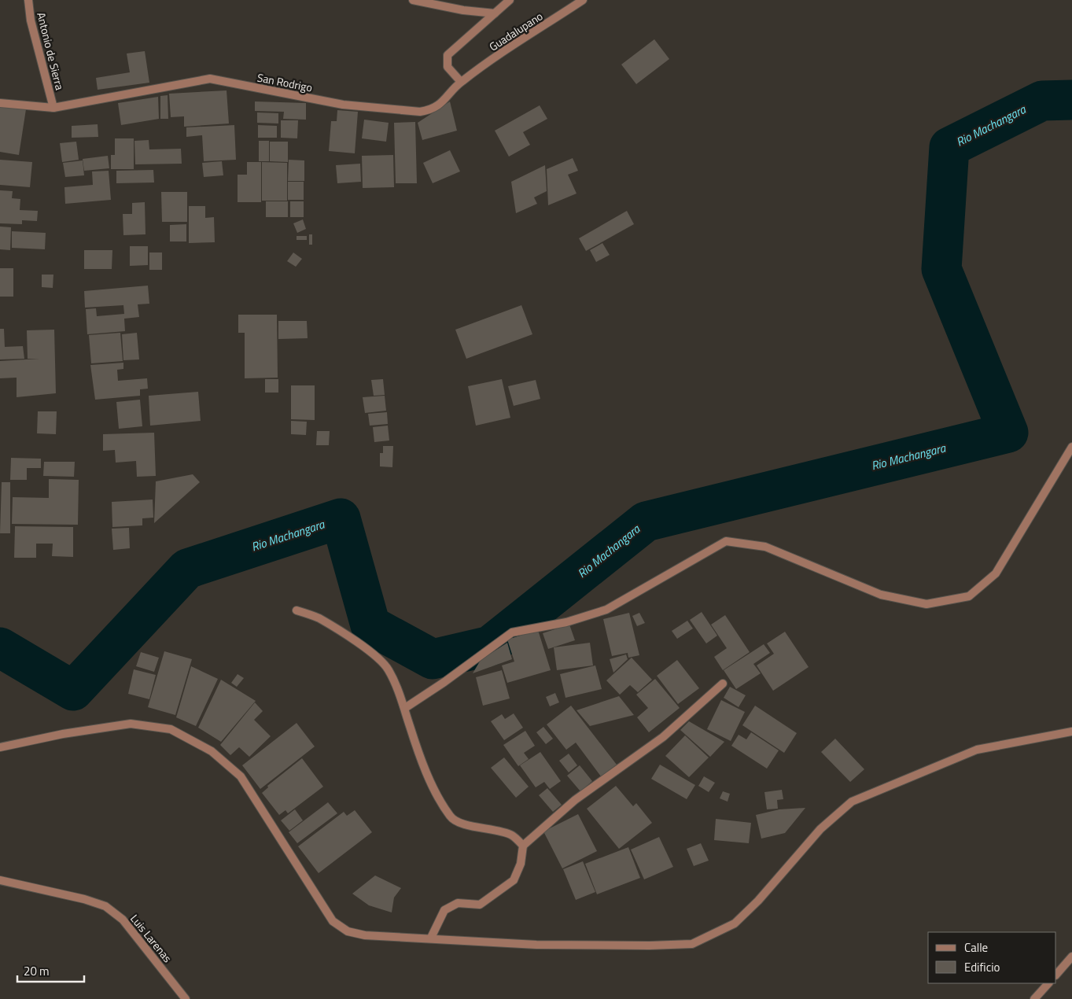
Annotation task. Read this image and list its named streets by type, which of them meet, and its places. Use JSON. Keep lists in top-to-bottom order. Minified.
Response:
{"streets":{"street":["Guadalupano","Antonio de Sierra","San Rodrigo","Luis Larenas"]},"crossings":[["Guadalupano","San Rodrigo"],["Antonio de Sierra","San Rodrigo"]],"water":["Rio Machangara"],"legend":["Calle","Edificio"],"scale_bar":"20 m"}
